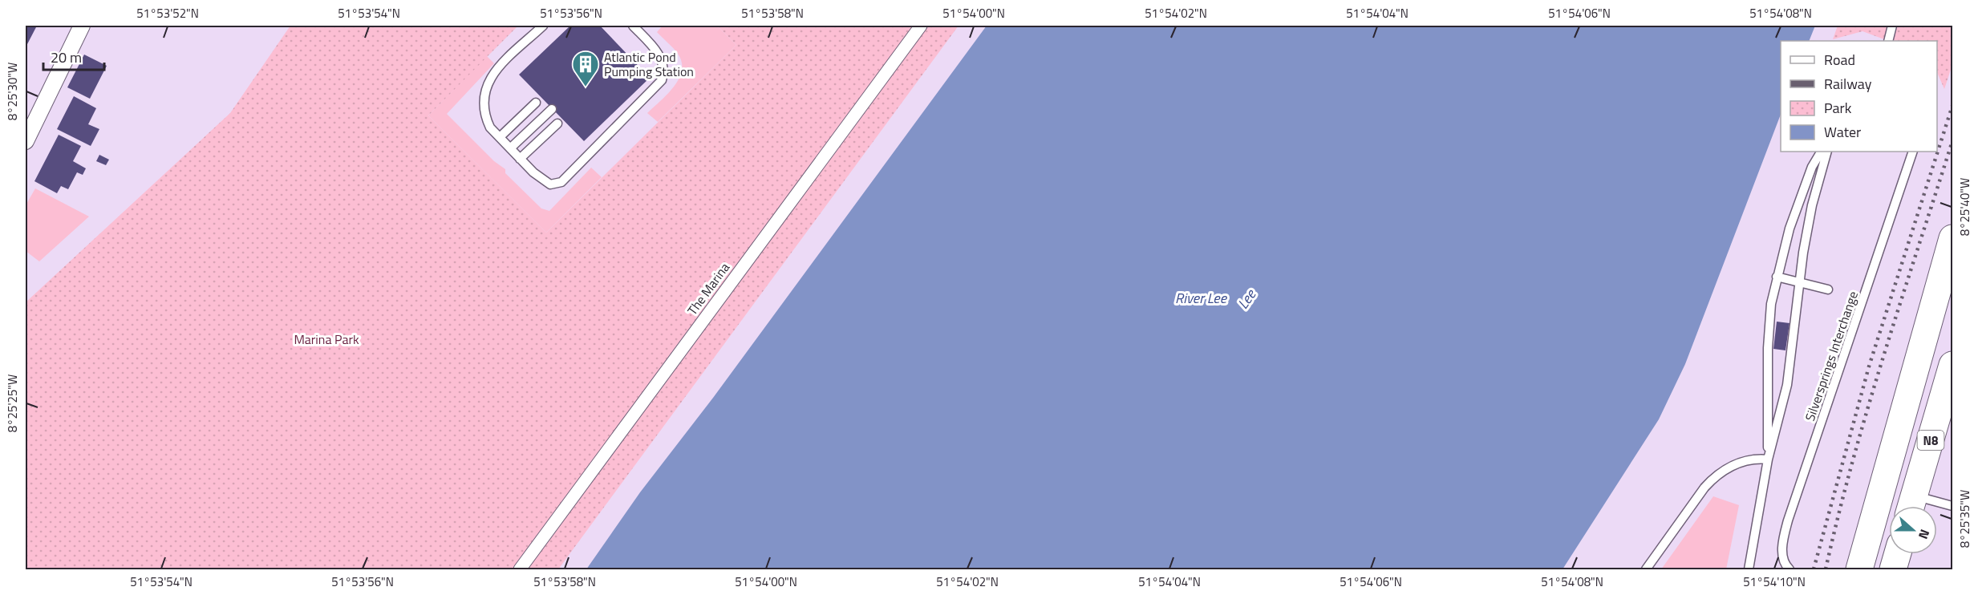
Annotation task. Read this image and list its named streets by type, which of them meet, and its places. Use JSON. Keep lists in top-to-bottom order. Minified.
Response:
{"streets":{"highway":["N8"],"street":["The Marina"],"lane":["Silversprings Interchange"]},"water":["River Lee","Lee"],"parks":["Marina Park"],"places":{"building":["Atlantic Pond Pumping Station"]},"legend":["Road","Railway","Park","Water"],"scale_bar":"20 m","north":"right","coordinates":["51°53'52\"N","51°53'54\"N","51°53'56\"N","51°53'58\"N","51°54'00\"N","51°54'02\"N","51°54'04\"N","51°54'06\"N","51°54'08\"N","8°25'30\"W","8°25'40\"W","8°25'25\"W","8°25'35\"W","51°54'10\"N"]}
